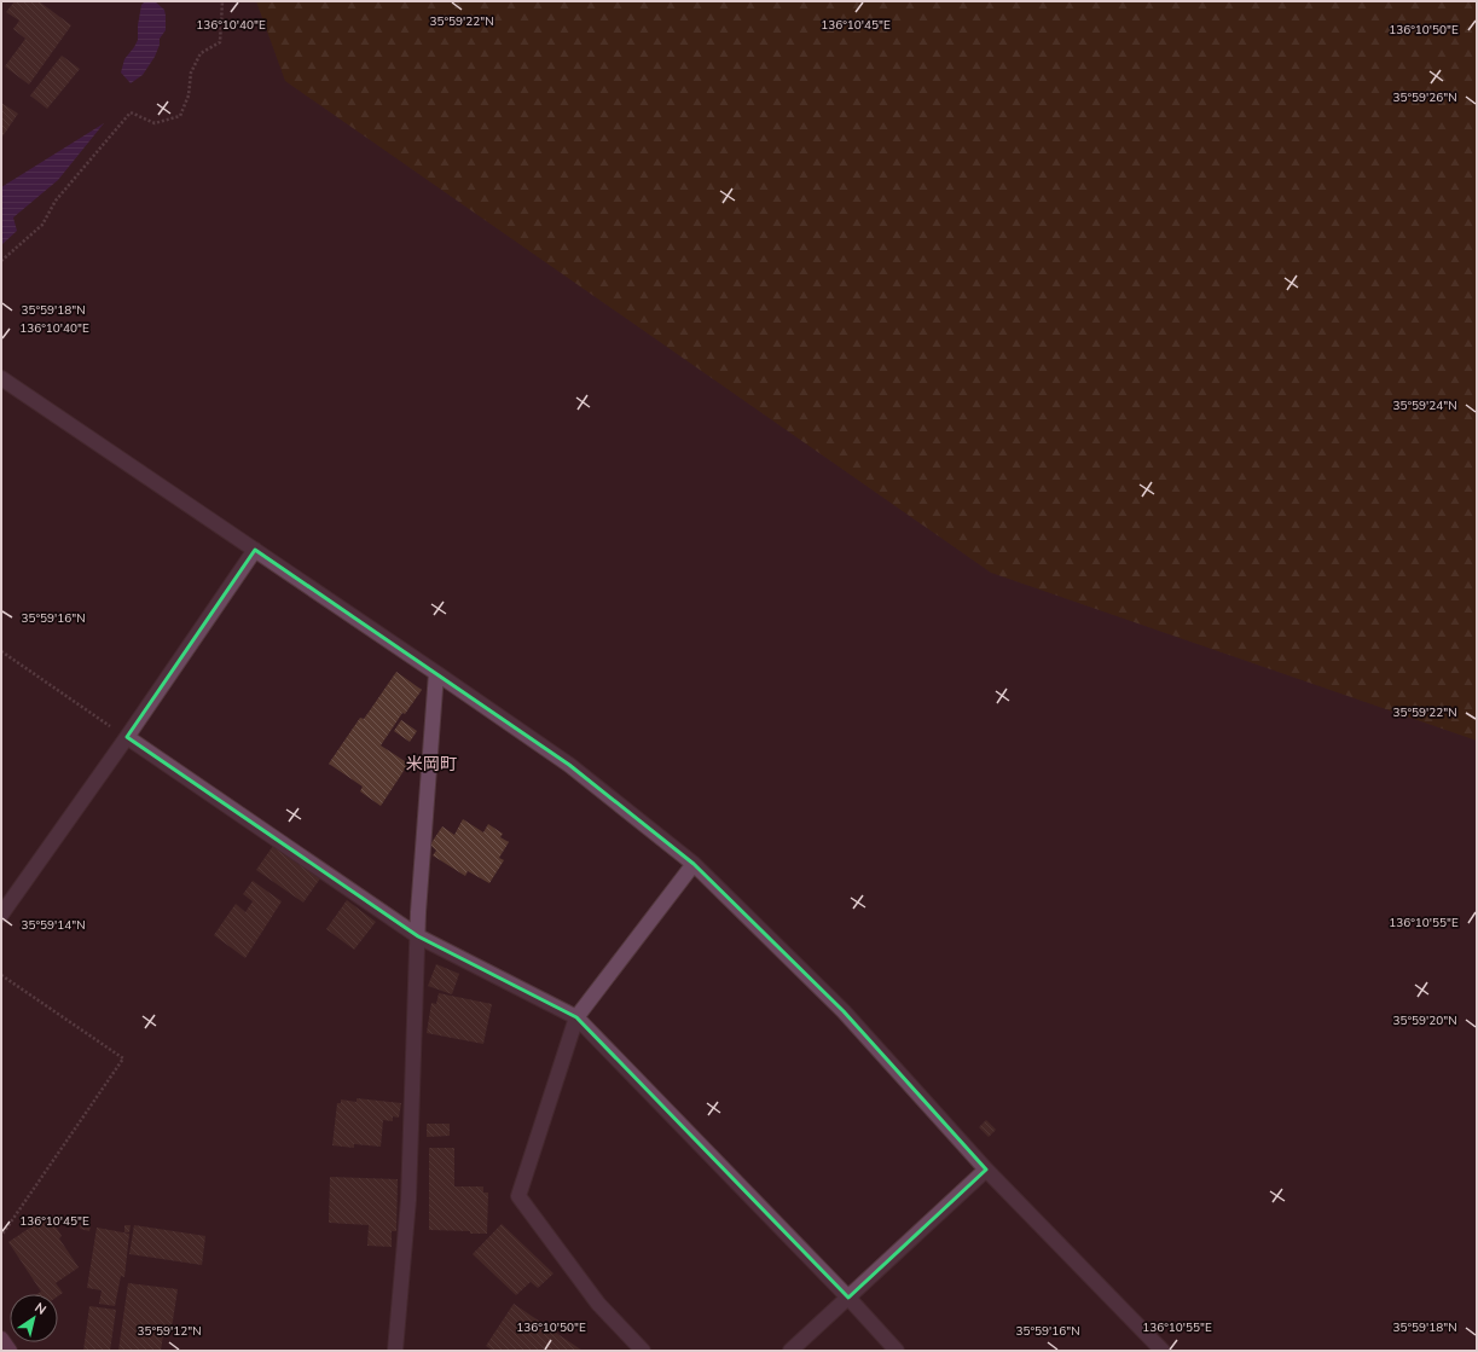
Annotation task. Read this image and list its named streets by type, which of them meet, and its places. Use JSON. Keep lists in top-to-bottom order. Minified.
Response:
{"districts":["米岡町"],"north":"top right","coordinates":["35°59'22\"N","136°10'40\"E","136°10'45\"E","136°10'50\"E","35°59'26\"N","35°59'18\"N","35°59'24\"N","35°59'16\"N","136°10'55\"E","35°59'14\"N","35°59'20\"N","35°59'12\"N"]}
